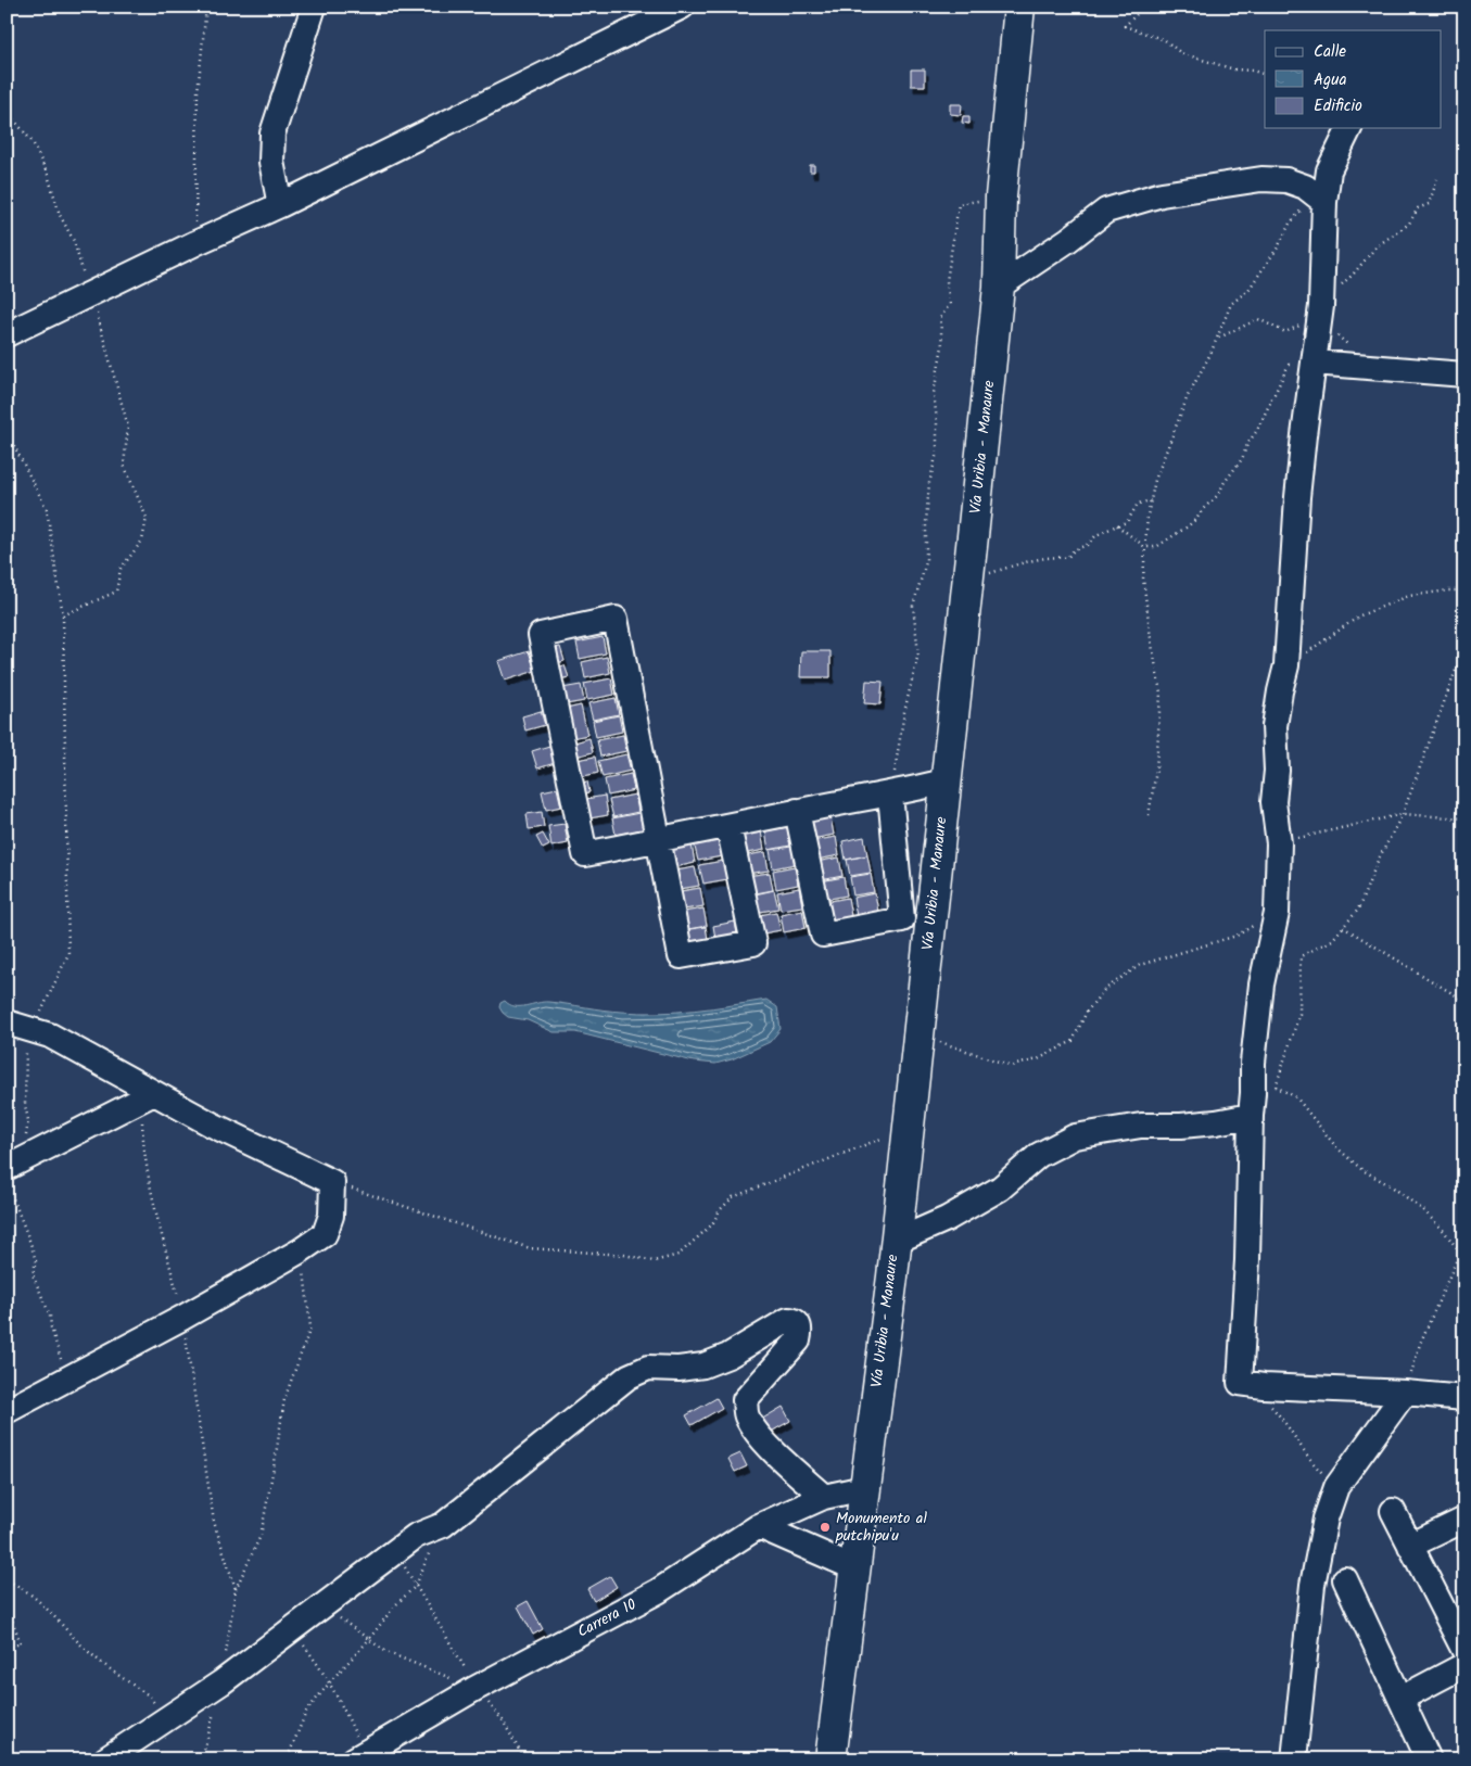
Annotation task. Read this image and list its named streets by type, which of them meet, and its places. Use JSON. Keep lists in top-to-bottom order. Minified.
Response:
{"streets":{"main road":["Vía Uribia - Manaure"],"street":["Carrera 10"]},"crossings":[["Vía Uribia - Manaure","Carrera 10"]],"places":["Monumento al putchipu'u"],"legend":["Calle","Agua","Edificio"]}
